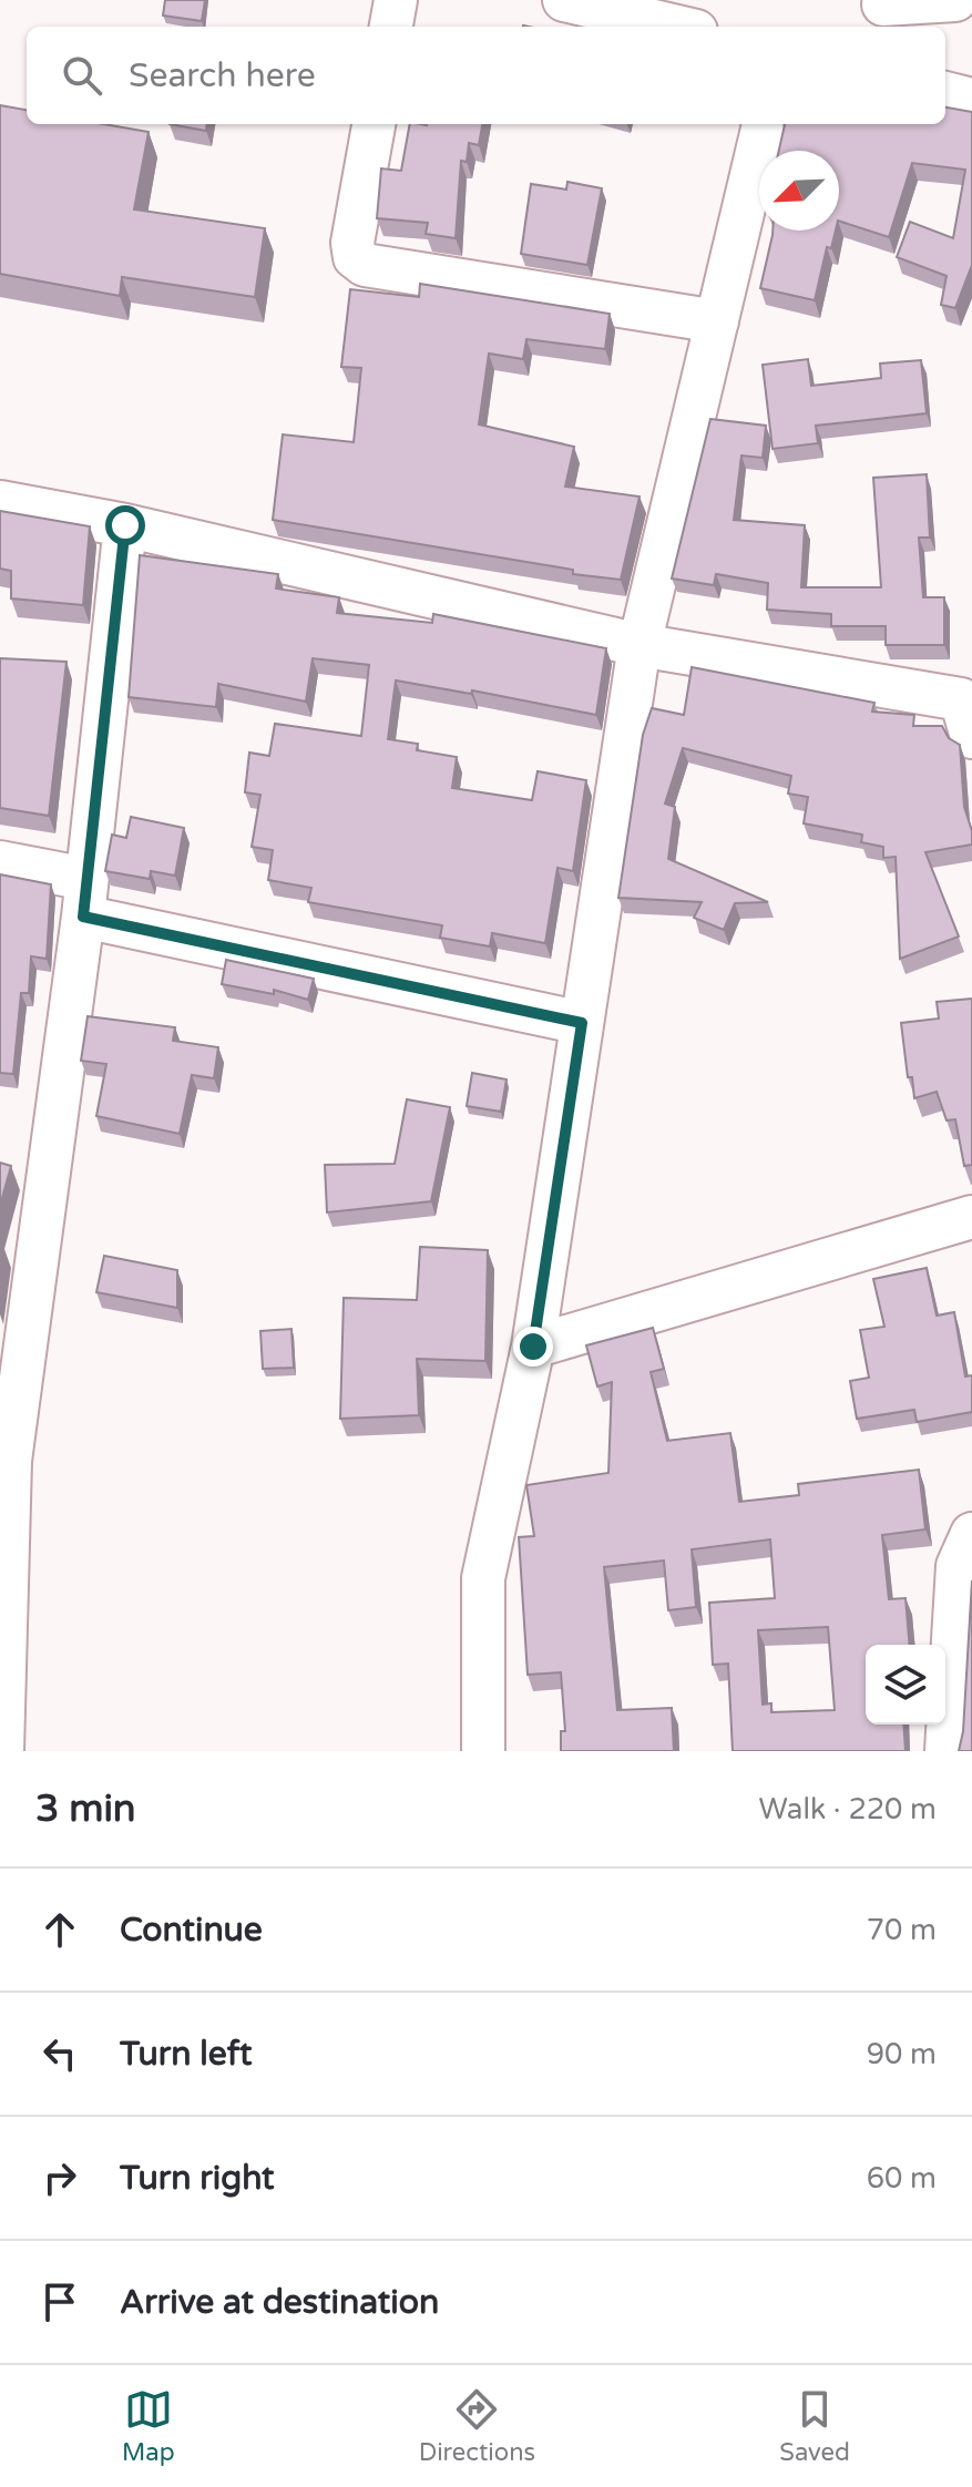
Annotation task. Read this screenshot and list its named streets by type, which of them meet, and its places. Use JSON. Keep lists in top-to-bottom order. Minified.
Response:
{"north":"bottom left","page":{"search":"Search here","heading":["3 min","Walk · 220 m"],"list":[["Continue","70 m"],["Turn left","90 m"],["Turn right","60 m"],"Arrive at destination"],"nav":["Map","Directions","Saved"]}}
